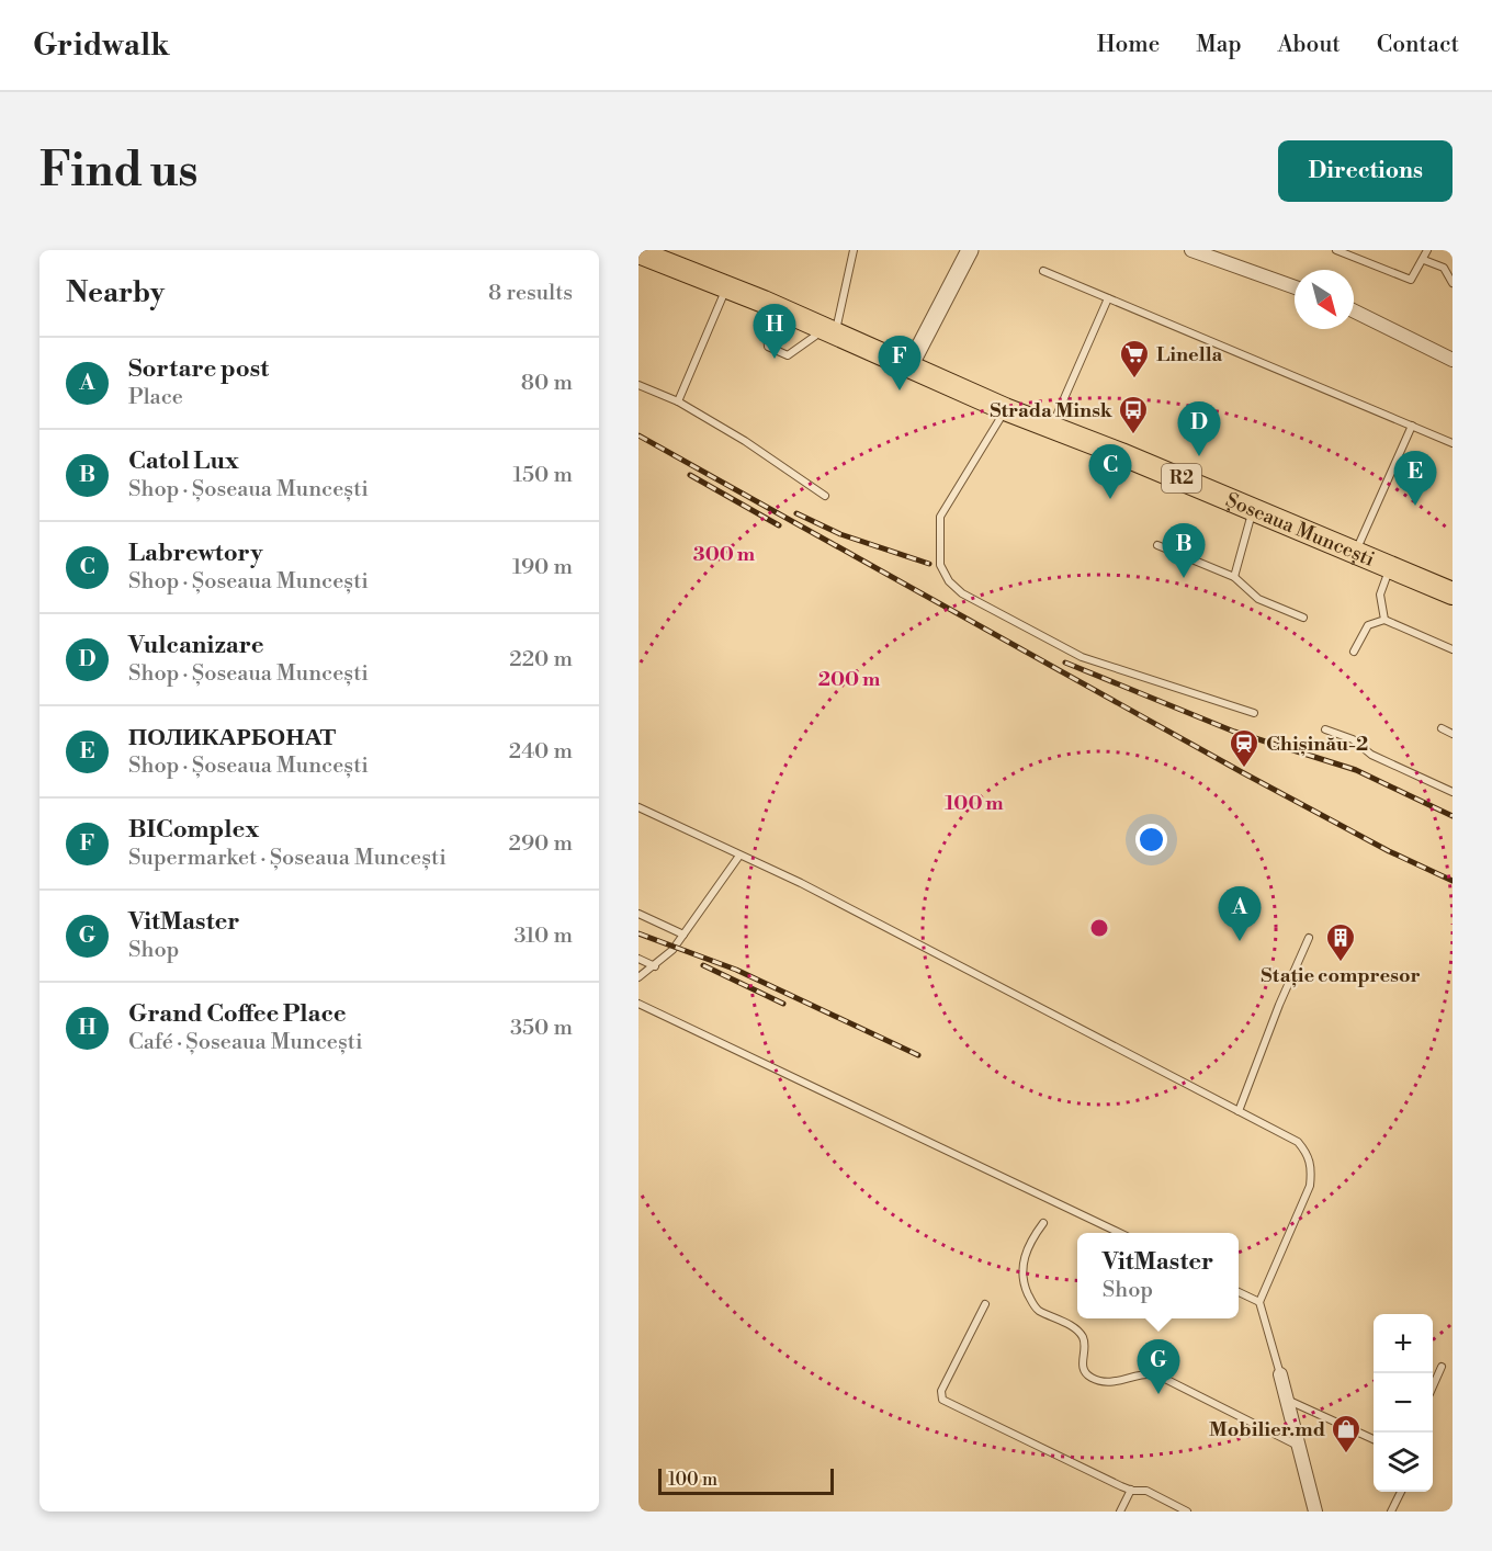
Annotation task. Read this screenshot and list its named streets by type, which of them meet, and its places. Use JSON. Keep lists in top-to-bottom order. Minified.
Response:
{"streets":{"main road":["R2","Șoseaua Muncești"]},"places":{"supermarket":["Linella"],"bus stop":["Strada Minsk"],"station":["Chișinău-2"],"building":["Stație compresor"],"shop":["Mobilier.md"]},"scale_bar":"100 m","north":"bottom right","page":{"header":"Gridwalk","nav":["Home","Map","About","Contact"],"buttons":"Directions","title":"Find us","heading":["Nearby","8 results"],"pins":["H","F","D","C","E","B","A","G"],"list":[{"mark":"A","name":"Sortare post","note":"Place","value":"80 m"},{"mark":"B","name":"Catol Lux","note":"Shop · Șoseaua Muncești","value":"150 m"},{"mark":"C","name":"Labrewtory","note":"Shop · Șoseaua Muncești","value":"190 m"},{"mark":"D","name":"Vulcanizare","note":"Shop · Șoseaua Muncești","value":"220 m"},{"mark":"E","name":"ПОЛИКАРБОНАТ","note":"Shop · Șoseaua Muncești","value":"240 m"},{"mark":"F","name":"BIComplex","note":"Supermarket · Șoseaua Muncești","value":"290 m"},{"mark":"G","name":"VitMaster","note":"Shop","value":"310 m"},{"mark":"H","name":"Grand Coffee Place","note":"Café · Șoseaua Muncești","value":"350 m"}],"popup":["VitMaster","Shop"],"map_buttons":["+","−"],"scale":"100 m"},"rings":["300 m","200 m","100 m"]}
